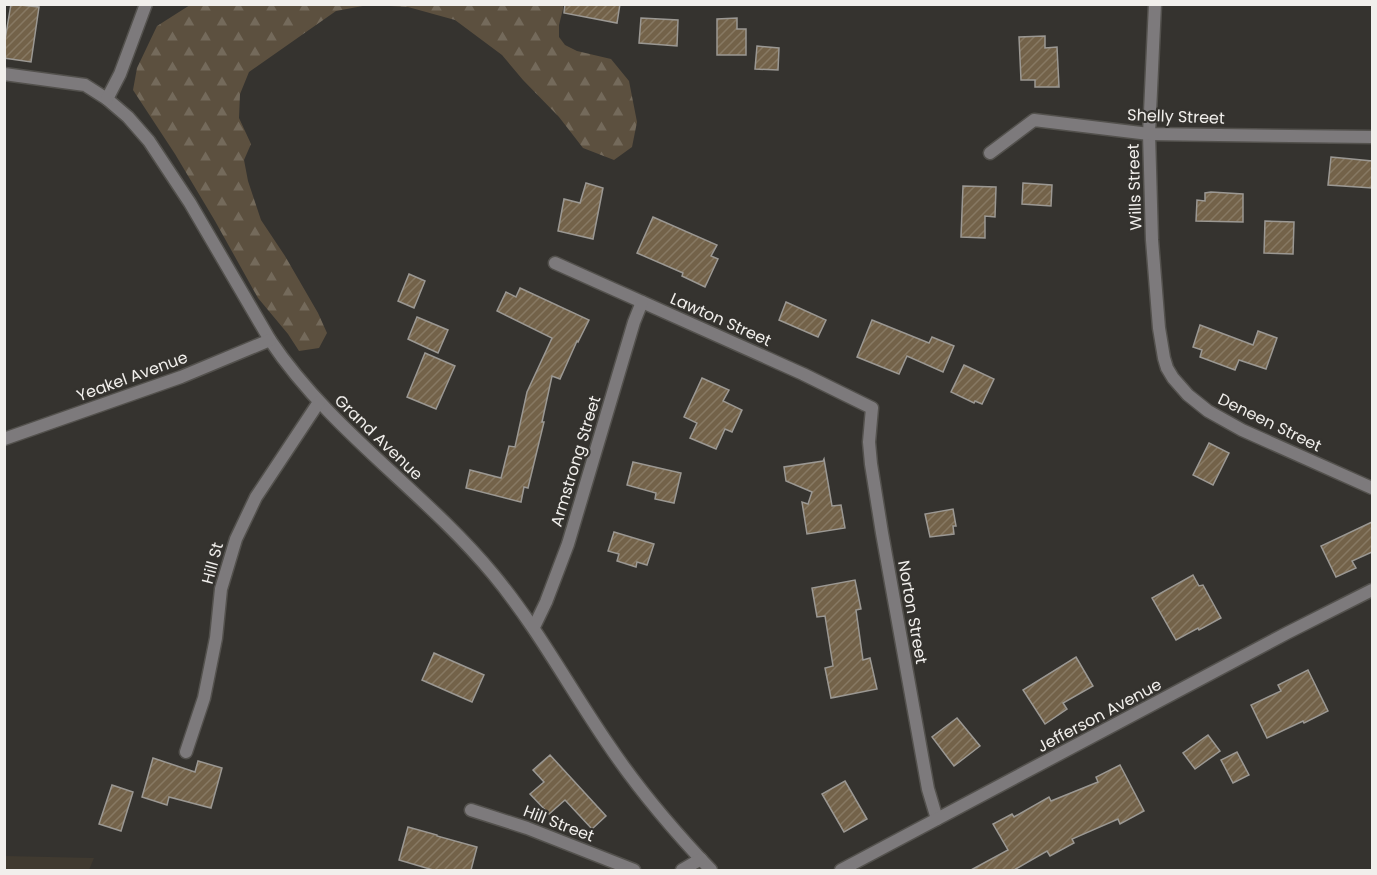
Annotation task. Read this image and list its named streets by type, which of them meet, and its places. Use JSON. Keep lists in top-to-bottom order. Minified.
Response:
{"streets":{"street":["Shelly Street","Wills Street","Lawton Street","Yeakel Avenue","Deneen Street","Grand Avenue","Armstrong Street","Hill St","Norton Street","Jefferson Avenue","Hill Street"]},"crossings":[["Shelly Street","Wills Street"],["Wills Street","Deneen Street"],["Lawton Street","Armstrong Street"],["Lawton Street","Norton Street"],["Yeakel Avenue","Grand Avenue"],["Grand Avenue","Armstrong Street"],["Grand Avenue","Hill St"],["Norton Street","Jefferson Avenue"]]}
